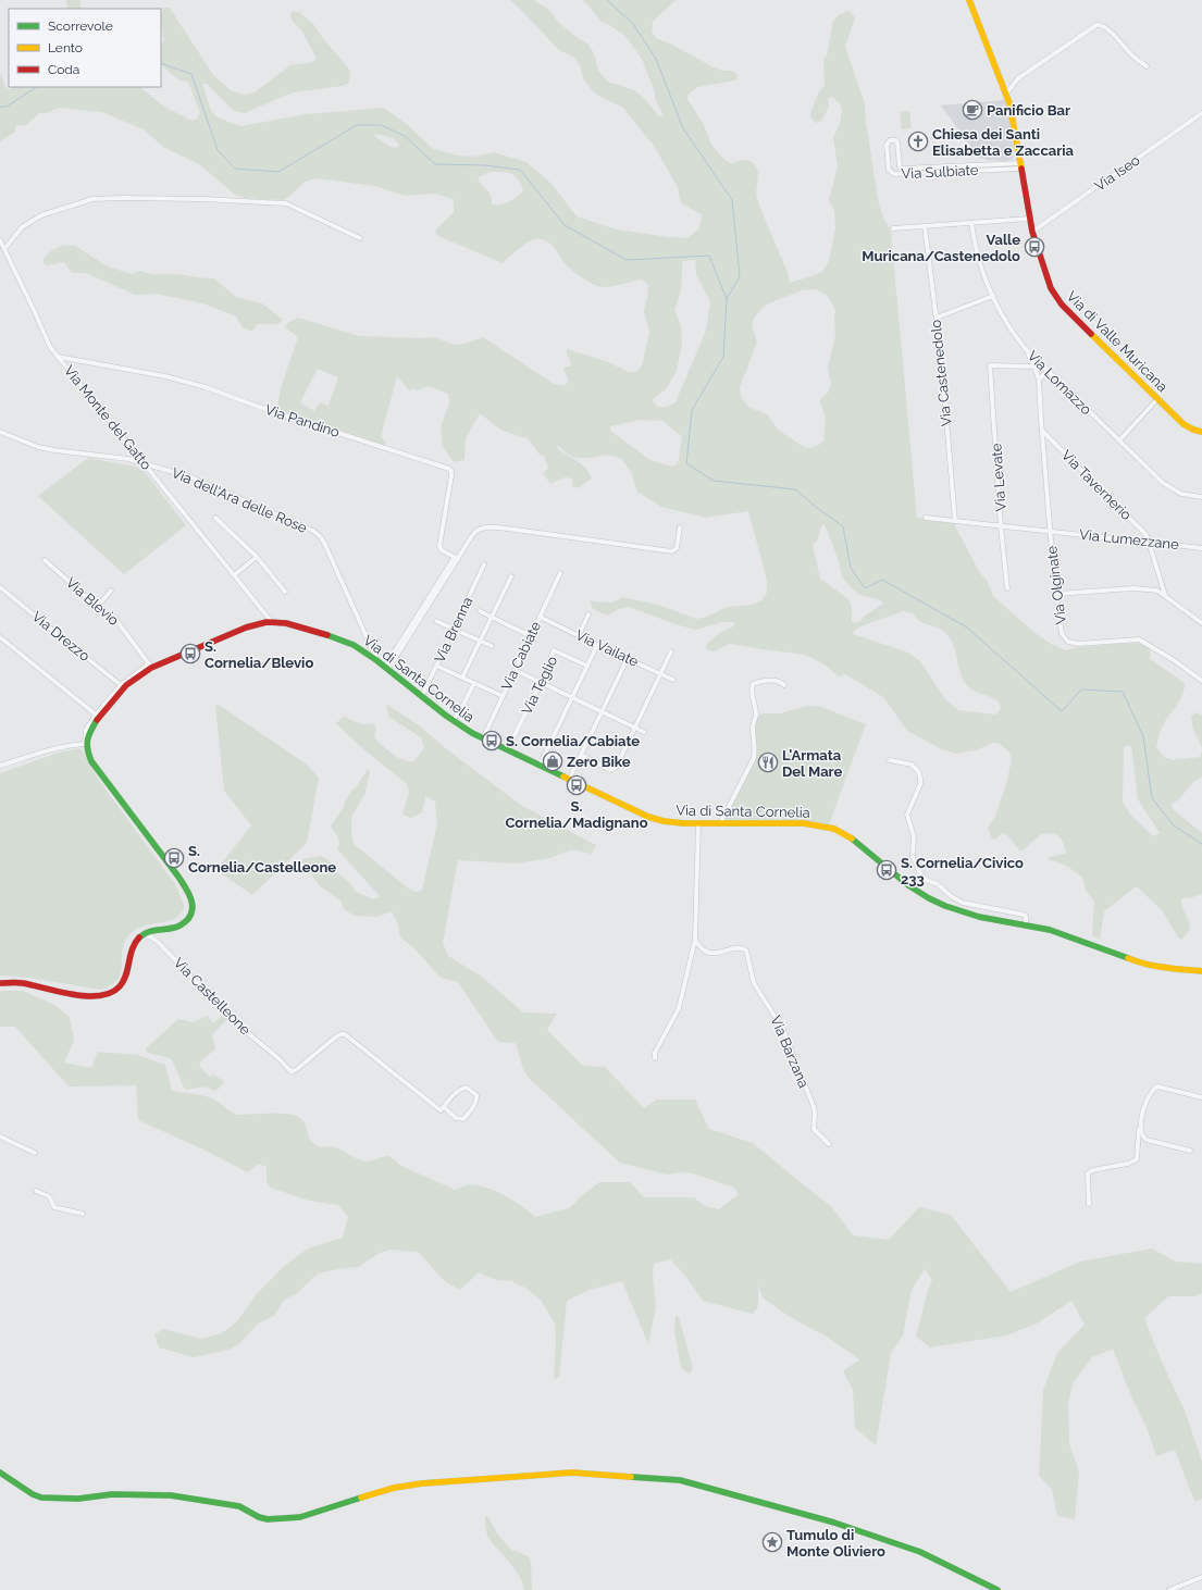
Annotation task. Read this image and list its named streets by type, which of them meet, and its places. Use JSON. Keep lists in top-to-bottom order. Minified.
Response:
{"streets":{"street":["Via Sulbiate","Via Iseo","Via di Valle Muricana","Via Castenedolo","Via Lomazzo","Via Monte del Gatto","Via Pandino","Via Levate","Via Tavernerio","Via dell'Ara delle Rose","Via Lumezzane","Via Olginate","Via Blevio","Via Brenna","Via Drezzo","Via Vailate","Via Cabiate","Via di Santa Cornelia","Via Teglio","Via Castelleone","Via Barzana"]},"crossings":[["Via Sulbiate","Via di Valle Muricana"],["Via Iseo","Via di Valle Muricana"],["Via Castenedolo","Via Lumezzane"],["Via Lomazzo","Via Olginate"],["Via Monte del Gatto","Via Pandino"],["Via Monte del Gatto","Via dell'Ara delle Rose"],["Via Monte del Gatto","Via di Santa Cornelia"],["Via Levate","Via Lumezzane"],["Via Levate","Via Olginate"],["Via Tavernerio","Via Lumezzane"],["Via Tavernerio","Via Olginate"],["Via dell'Ara delle Rose","Via di Santa Cornelia"],["Via Lumezzane","Via Olginate"],["Via Blevio","Via di Santa Cornelia"],["Via Brenna","Via di Santa Cornelia"],["Via Drezzo","Via di Santa Cornelia"],["Via Vailate","Via Cabiate"],["Via Cabiate","Via di Santa Cornelia"],["Via di Santa Cornelia","Via Teglio"]],"places":{"cafe":["Panificio Bar"],"church":["Chiesa dei Santi Elisabetta e Zaccaria"],"bus stop":["Valle Muricana/Castenedolo","S. Cornelia/Blevio","S. Cornelia/Cabiate","S. Cornelia/Madignano","S. Cornelia/Castelleone","S. Cornelia/Civico 233"],"shop":["Zero Bike"],"restaurant":["L'Armata Del Mare"],"place":["Tumulo di Monte Oliviero"]},"legend":["Scorrevole","Lento","Coda"]}
